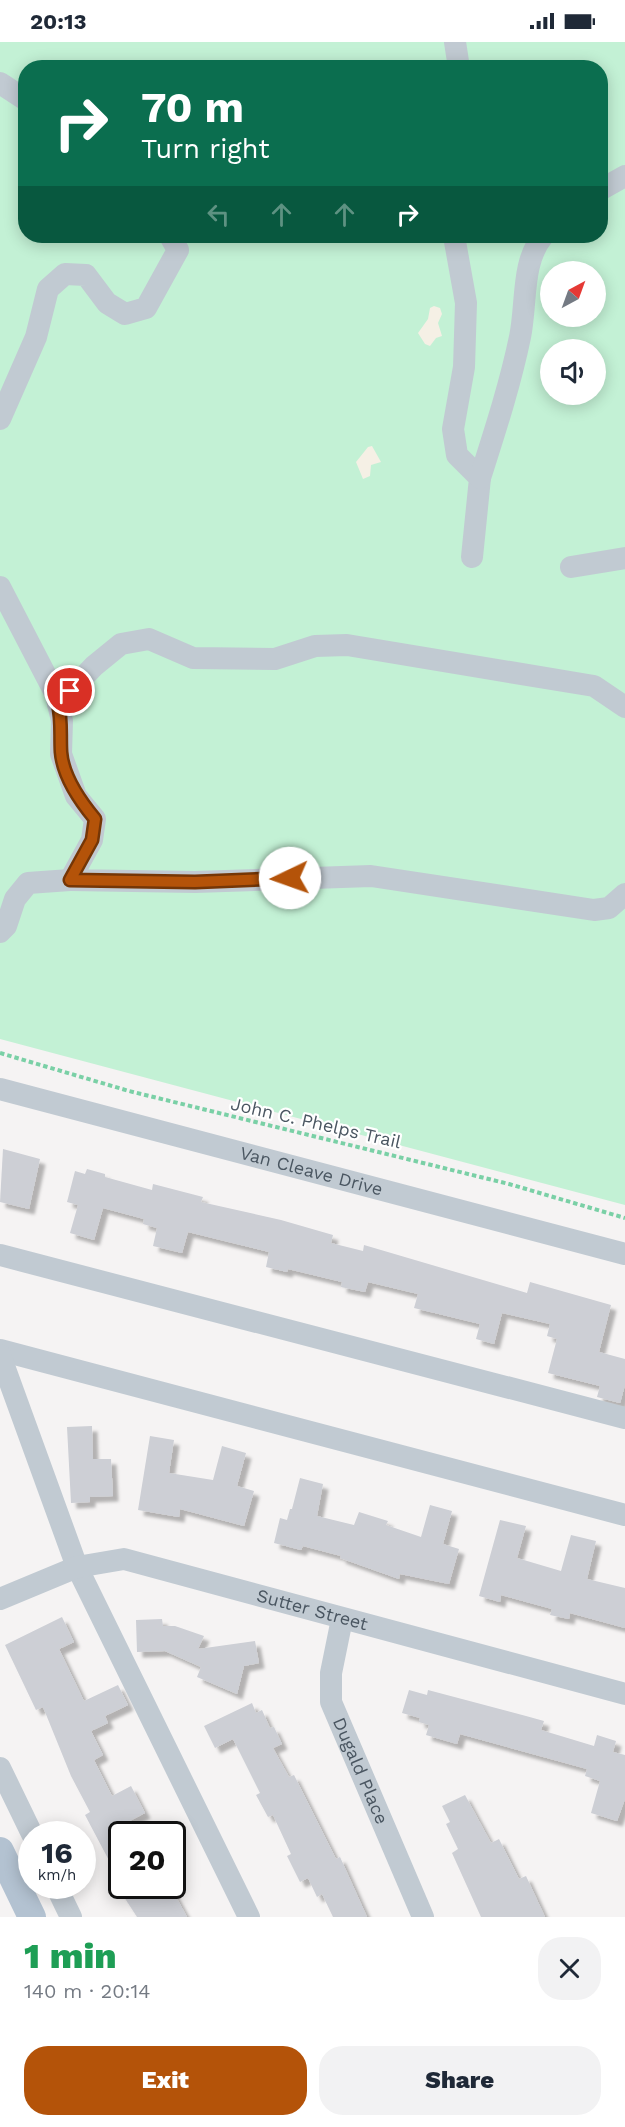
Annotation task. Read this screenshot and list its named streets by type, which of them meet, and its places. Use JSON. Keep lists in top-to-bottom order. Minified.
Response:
{"streets":{"street":["Van Cleave Drive","Sutter Street","Dugald Place"],"path":["John C. Phelps Trail"]},"crossings":[["Sutter Street","Dugald Place"]],"north":"top right","page":{"status":"20:13","turn":["70 m","Turn right"],"speed":"16 km/h","limit":"20","heading":["1 min","140 m · 20:14"],"buttons":["Exit","Share"]}}
